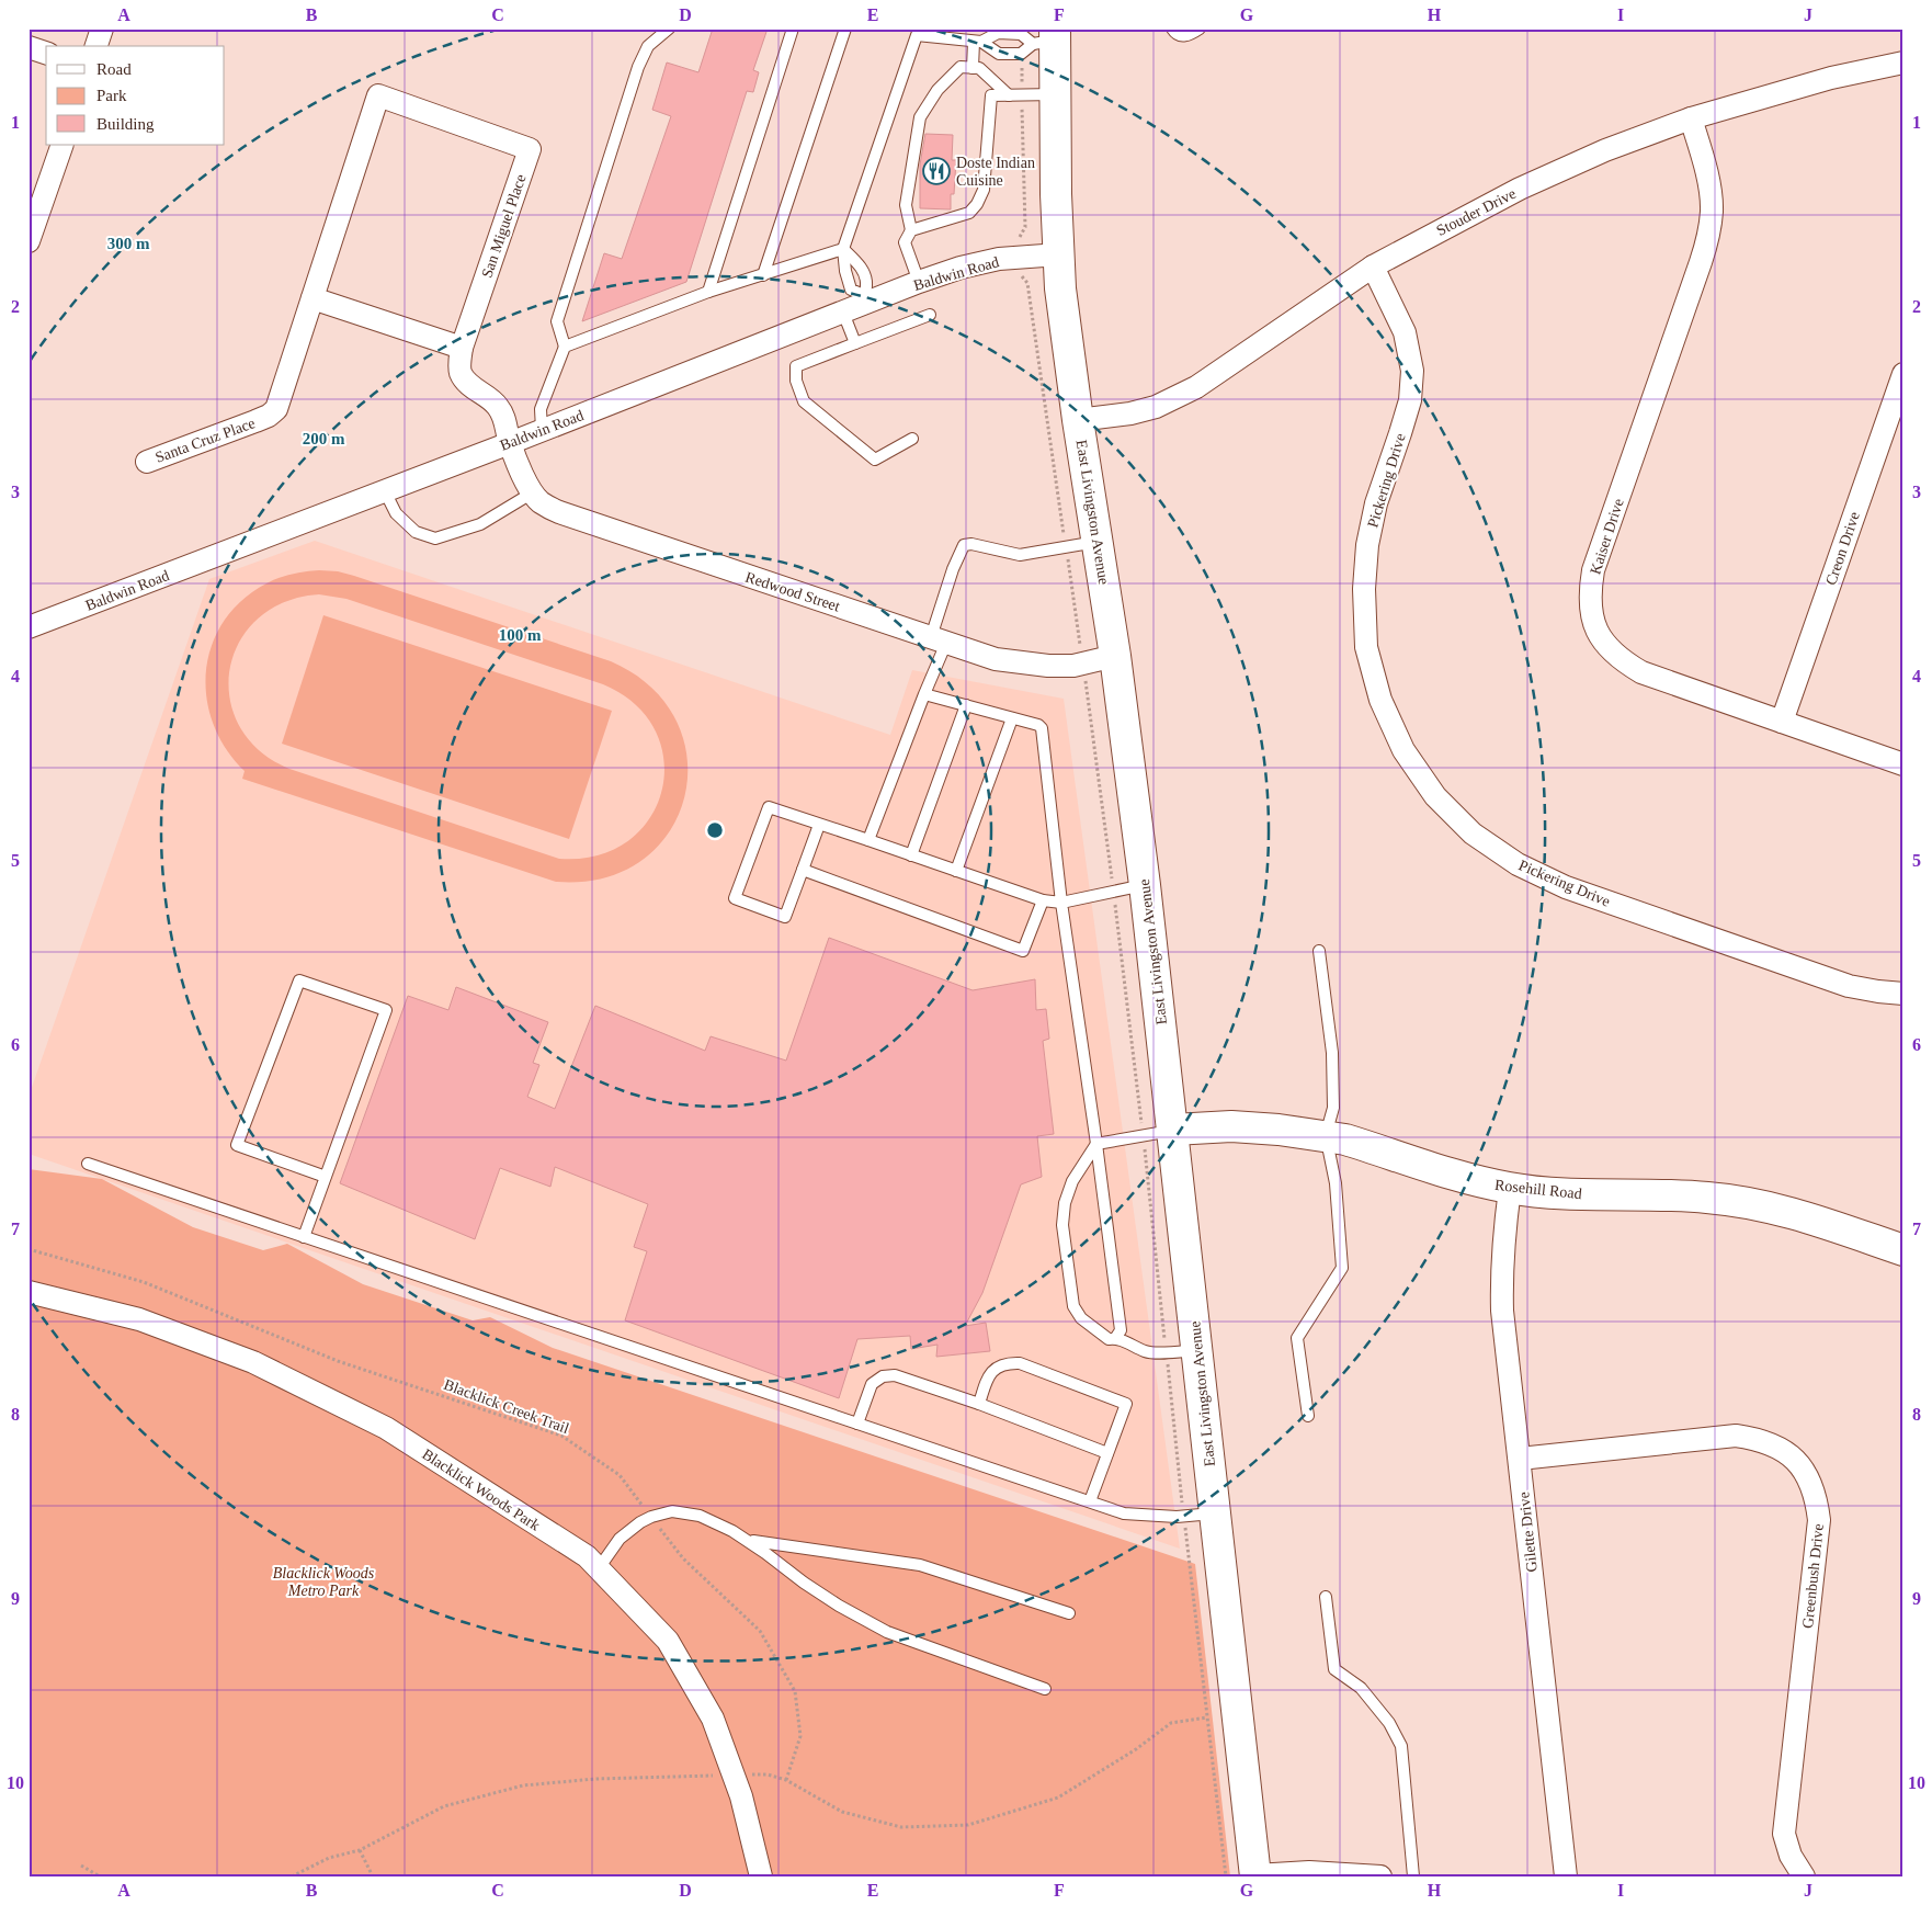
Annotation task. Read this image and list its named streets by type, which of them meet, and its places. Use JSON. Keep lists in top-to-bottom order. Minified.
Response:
{"streets":{"main road":["East Livingston Avenue","Rosehill Road"],"street":["Stouder Drive","San Miguel Place","Baldwin Road","Santa Cruz Place","Pickering Drive","Kaiser Drive","Creon Drive","Redwood Street","Blacklick Woods Park","Gilette Drive","Greenbush Drive"],"path":["Blacklick Creek Trail"]},"crossings":[["Stouder Drive","Pickering Drive"],["Stouder Drive","East Livingston Avenue"],["Stouder Drive","Kaiser Drive"],["San Miguel Place","Baldwin Road"],["San Miguel Place","Santa Cruz Place"],["San Miguel Place","Redwood Street"],["Baldwin Road","East Livingston Avenue"],["Baldwin Road","Redwood Street"],["East Livingston Avenue","Redwood Street"],["East Livingston Avenue","Rosehill Road"],["Kaiser Drive","Creon Drive"],["Rosehill Road","Gilette Drive"],["Gilette Drive","Greenbush Drive"]],"parks":["Blacklick Woods Metro Park"],"places":{"restaurant":["Doste Indian Cuisine"]},"legend":["Road","Park","Building"],"grid":{"columns":["A","B","C","D","E","F","G","H","I","J"],"rows":["1","2","3","4","5","6","7","8","9","10"]},"rings":["300 m","200 m","100 m"]}
